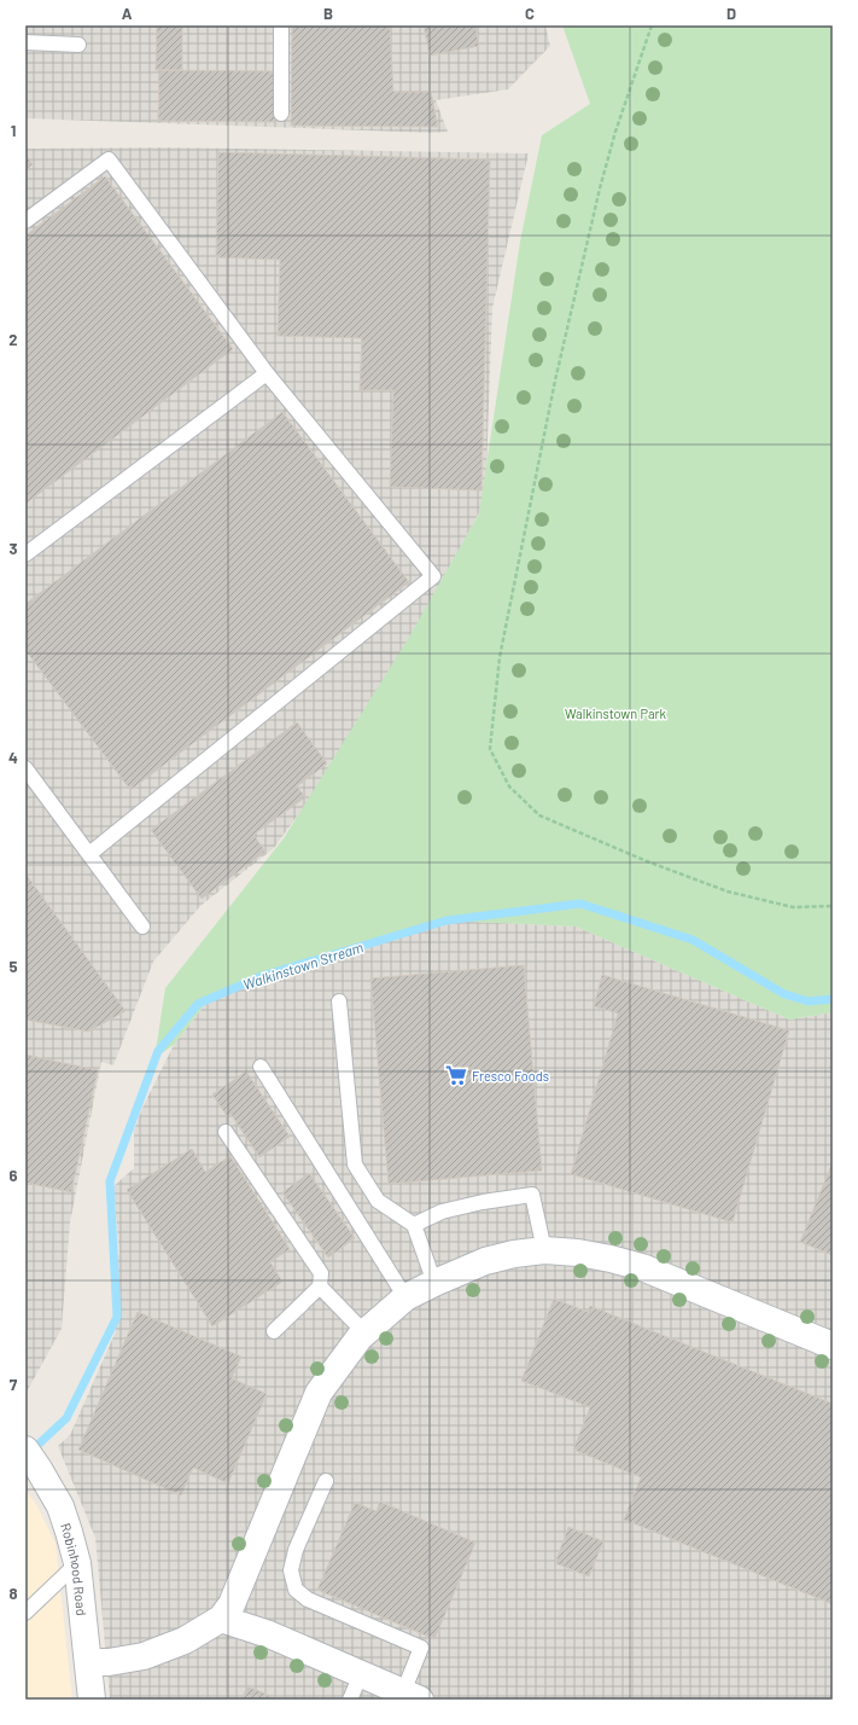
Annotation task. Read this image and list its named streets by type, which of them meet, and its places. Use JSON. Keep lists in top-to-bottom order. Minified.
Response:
{"streets":{"street":["Robinhood Road"]},"water":["Walkinstown Stream"],"parks":["Walkinstown Park"],"places":{"supermarket":["Fresco Foods"]},"grid":{"columns":["A","B","C","D"],"rows":["1","2","3","4","5","6","7","8"]}}
